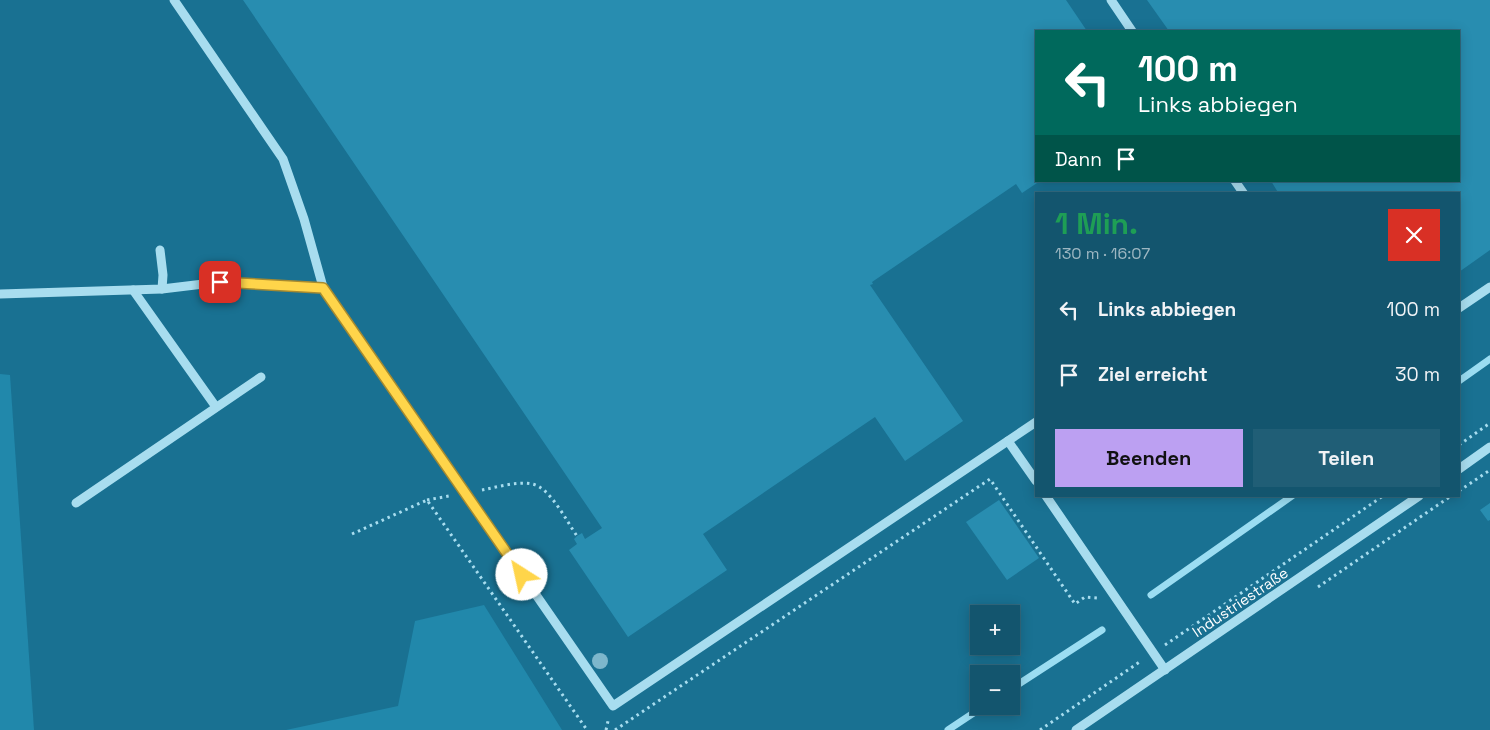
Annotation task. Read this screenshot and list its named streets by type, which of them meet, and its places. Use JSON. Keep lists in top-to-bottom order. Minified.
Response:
{"streets":{"street":["Industriestraße"]},"page":{"turn":["100 m","Links abbiegen"],"then":"Dann","heading":["1 Min.","130 m · 16:07"],"list":[{"name":"Links abbiegen","value":"100 m"},{"name":"Ziel erreicht","value":"30 m"}],"buttons":["Beenden","Teilen"],"map_buttons":["+","−"]}}
